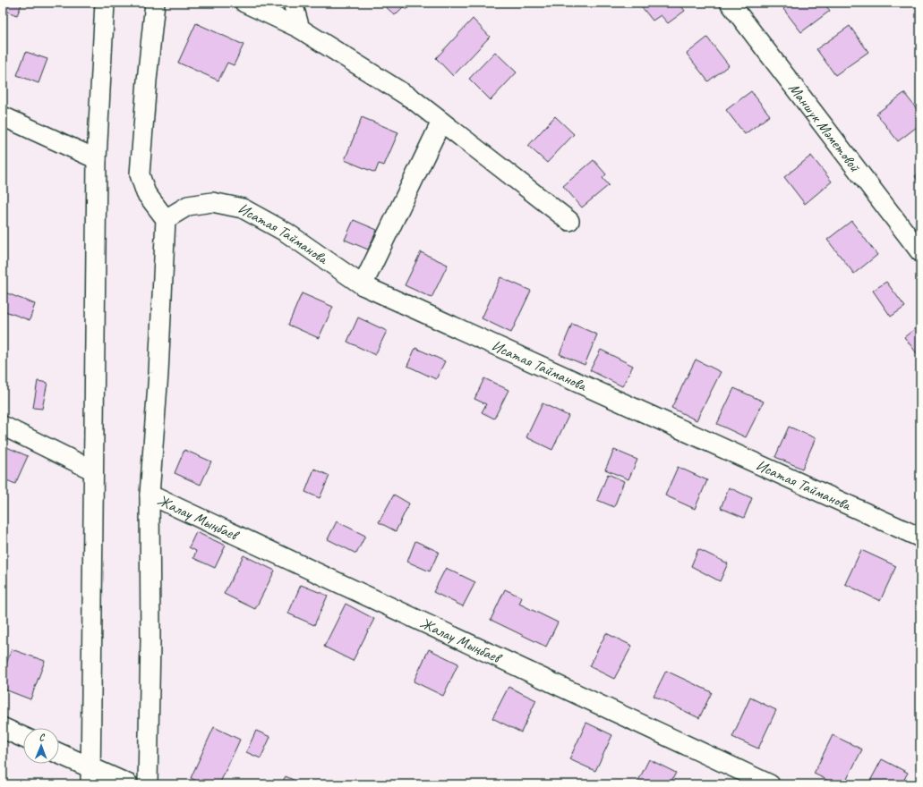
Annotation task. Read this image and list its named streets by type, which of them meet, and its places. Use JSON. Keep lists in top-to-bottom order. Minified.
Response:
{"streets":{"street":["Маншүк Мәметовой","Исатая Тайманова","Жалау Мыңбаев"]},"north":"top"}
